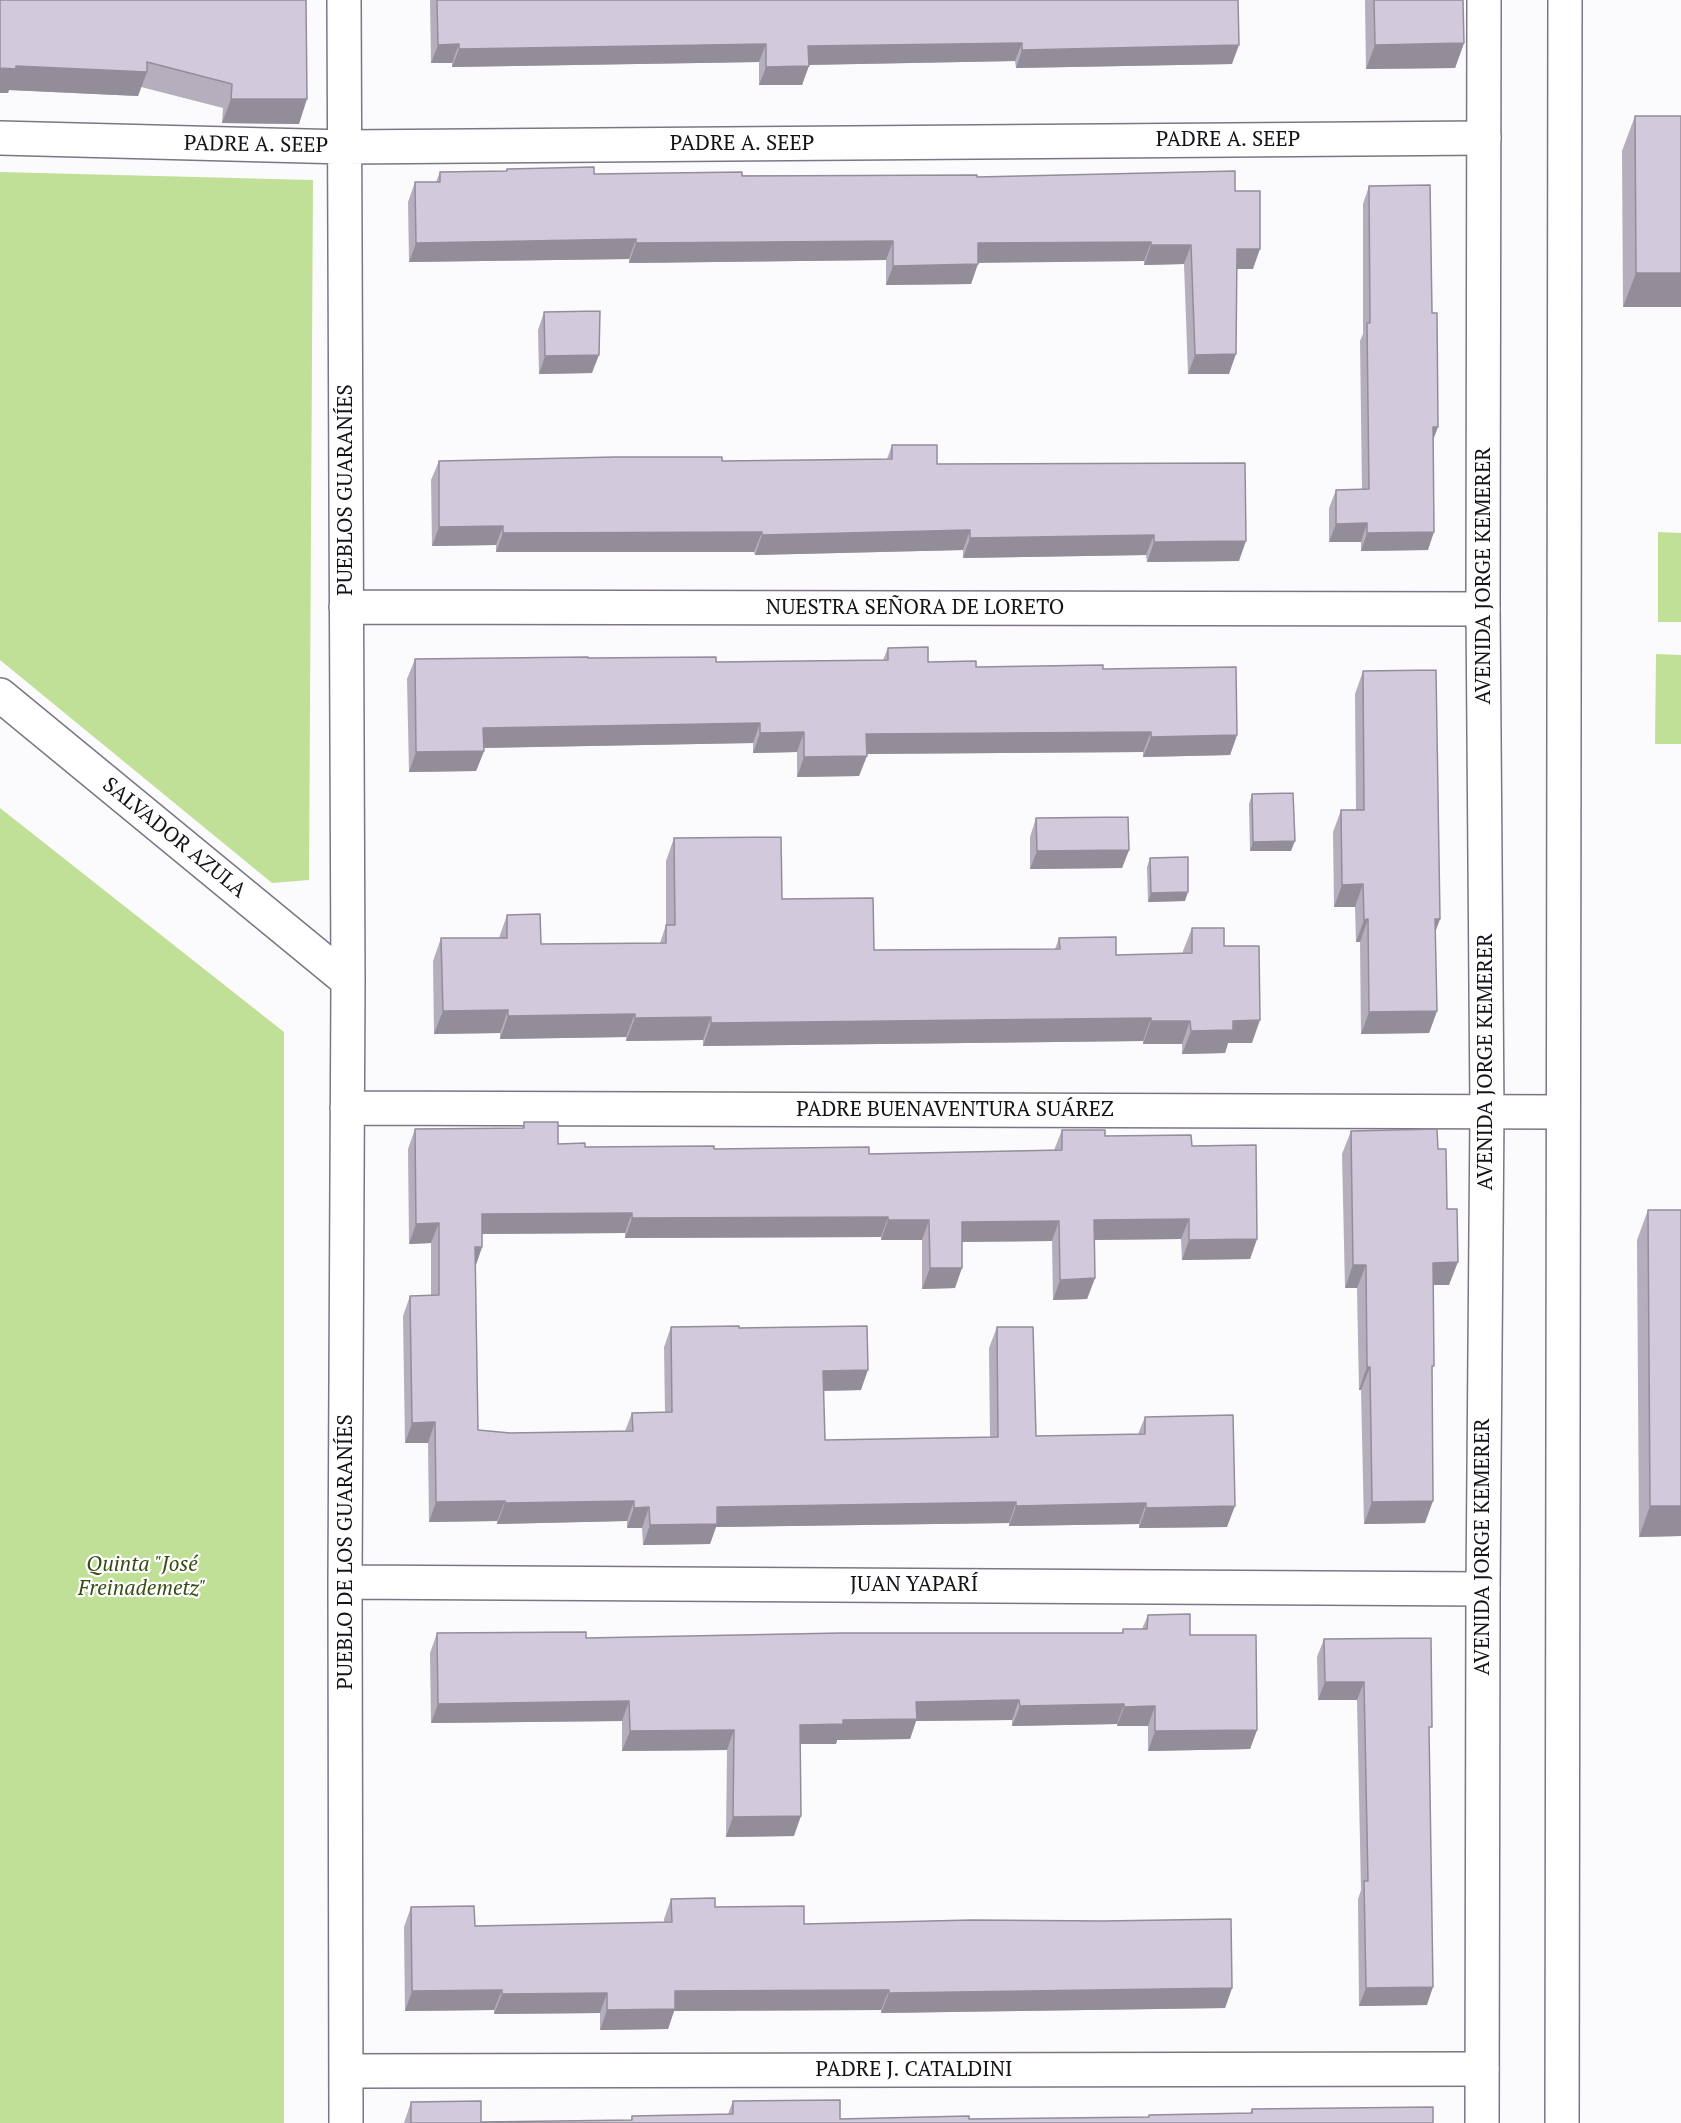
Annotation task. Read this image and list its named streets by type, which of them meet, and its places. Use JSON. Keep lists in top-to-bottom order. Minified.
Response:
{"streets":{"street":["PADRE A. SEEP","PUEBLOS GUARANÍES","AVENIDA JORGE KEMERER","NUESTRA SEÑORA DE LORETO","SALVADOR AZULA","PADRE BUENAVENTURA SUÁREZ","PUEBLO DE LOS GUARANÍES","JUAN YAPARÍ","PADRE J. CATALDINI"]},"crossings":[["PADRE A. SEEP","PUEBLOS GUARANÍES"],["PADRE A. SEEP","AVENIDA JORGE KEMERER"],["PUEBLOS GUARANÍES","NUESTRA SEÑORA DE LORETO"],["PUEBLOS GUARANÍES","SALVADOR AZULA"],["PUEBLOS GUARANÍES","PUEBLO DE LOS GUARANÍES"],["AVENIDA JORGE KEMERER","NUESTRA SEÑORA DE LORETO"],["AVENIDA JORGE KEMERER","PADRE BUENAVENTURA SUÁREZ"],["AVENIDA JORGE KEMERER","JUAN YAPARÍ"],["AVENIDA JORGE KEMERER","PADRE J. CATALDINI"],["SALVADOR AZULA","PUEBLO DE LOS GUARANÍES"],["PADRE BUENAVENTURA SUÁREZ","PUEBLO DE LOS GUARANÍES"],["PUEBLO DE LOS GUARANÍES","JUAN YAPARÍ"],["PUEBLO DE LOS GUARANÍES","PADRE J. CATALDINI"]],"parks":["Quinta \"José Freinademetz\""]}
